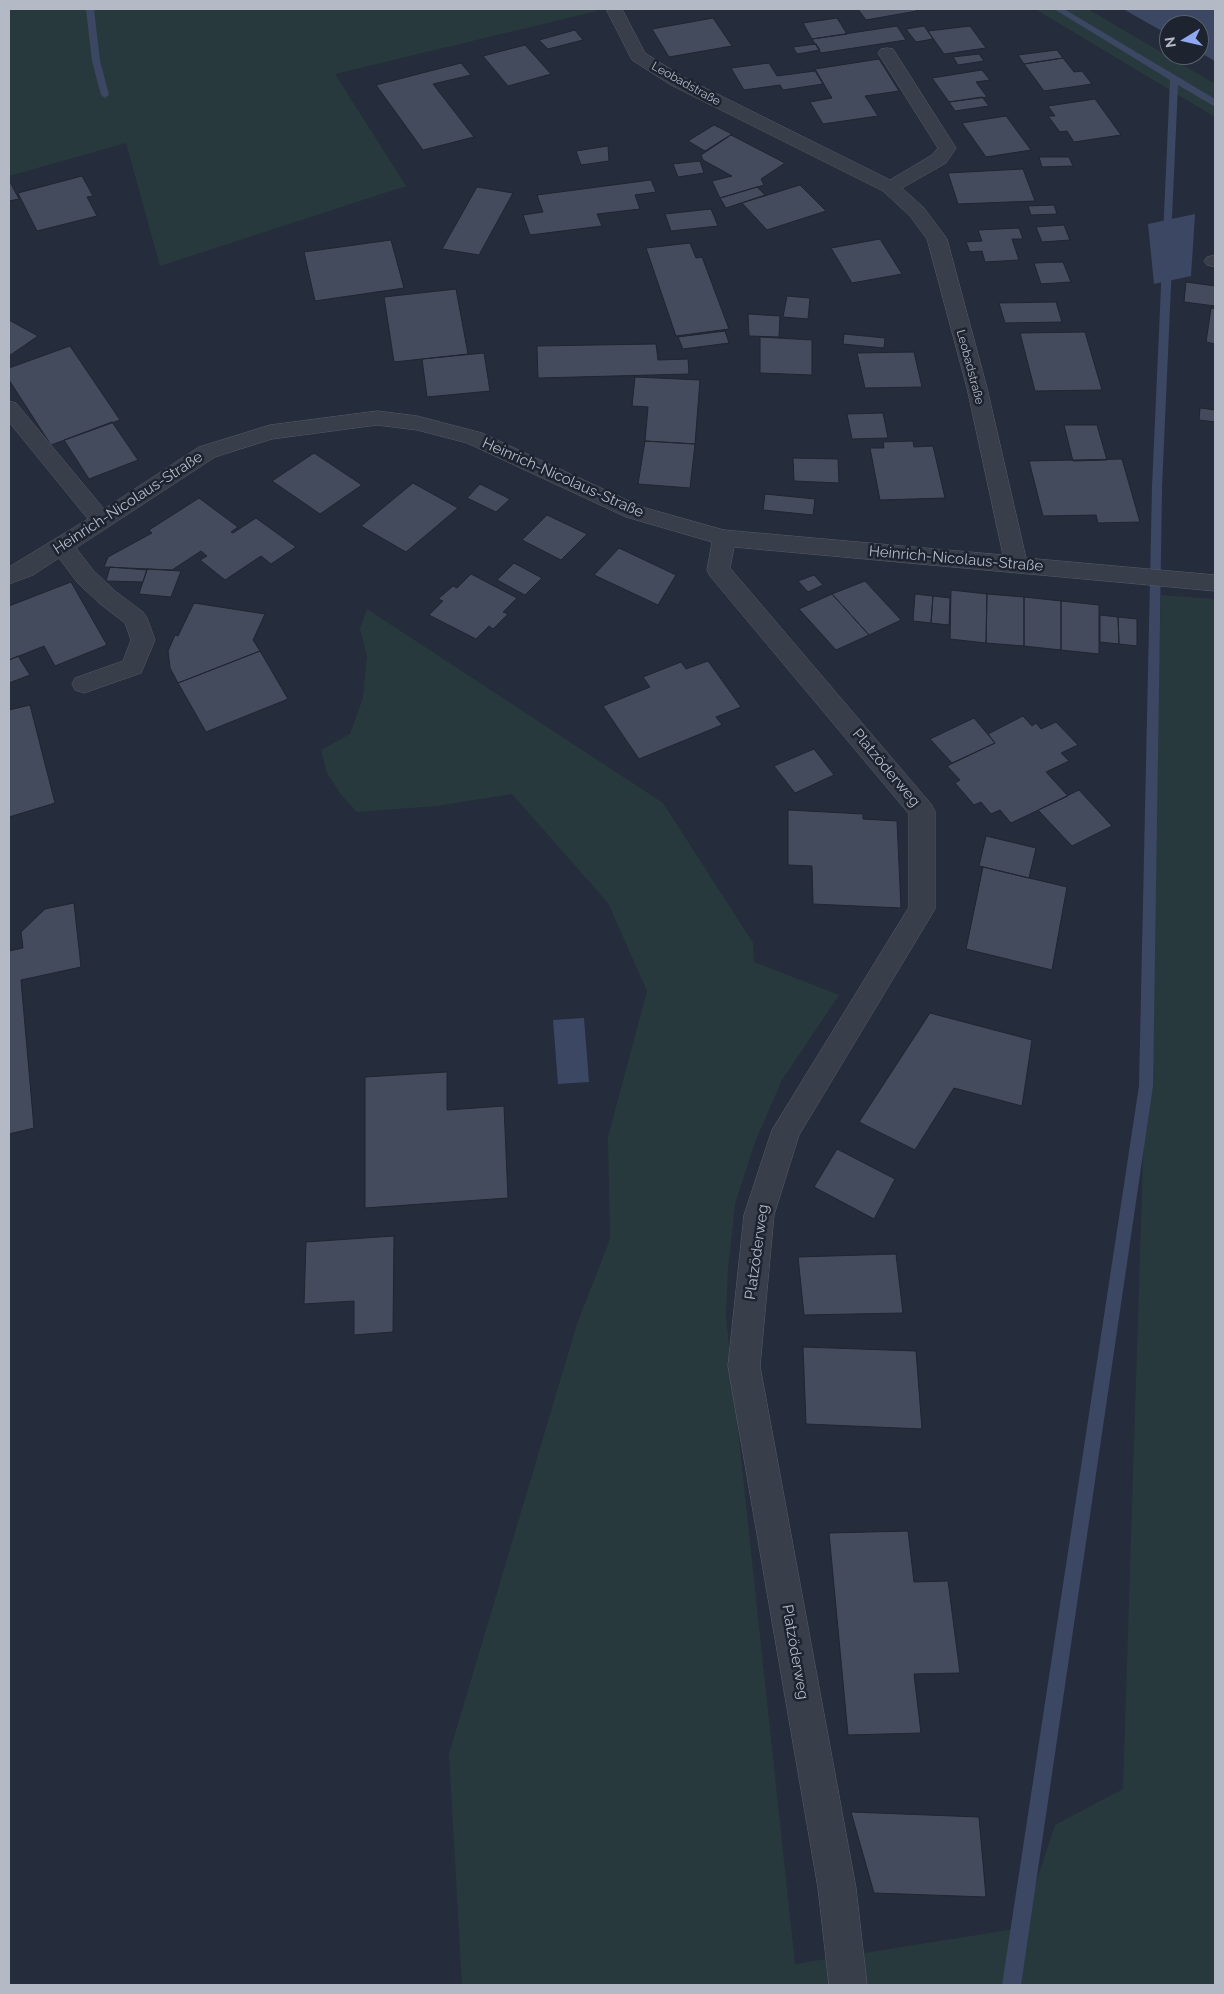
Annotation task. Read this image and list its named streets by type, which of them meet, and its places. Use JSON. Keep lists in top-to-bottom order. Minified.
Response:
{"streets":{"street":["Leobadstraße","Heinrich-Nicolaus-Straße","Platzöderweg"]},"crossings":[["Leobadstraße","Heinrich-Nicolaus-Straße"],["Heinrich-Nicolaus-Straße","Platzöderweg"]],"north":"left"}
